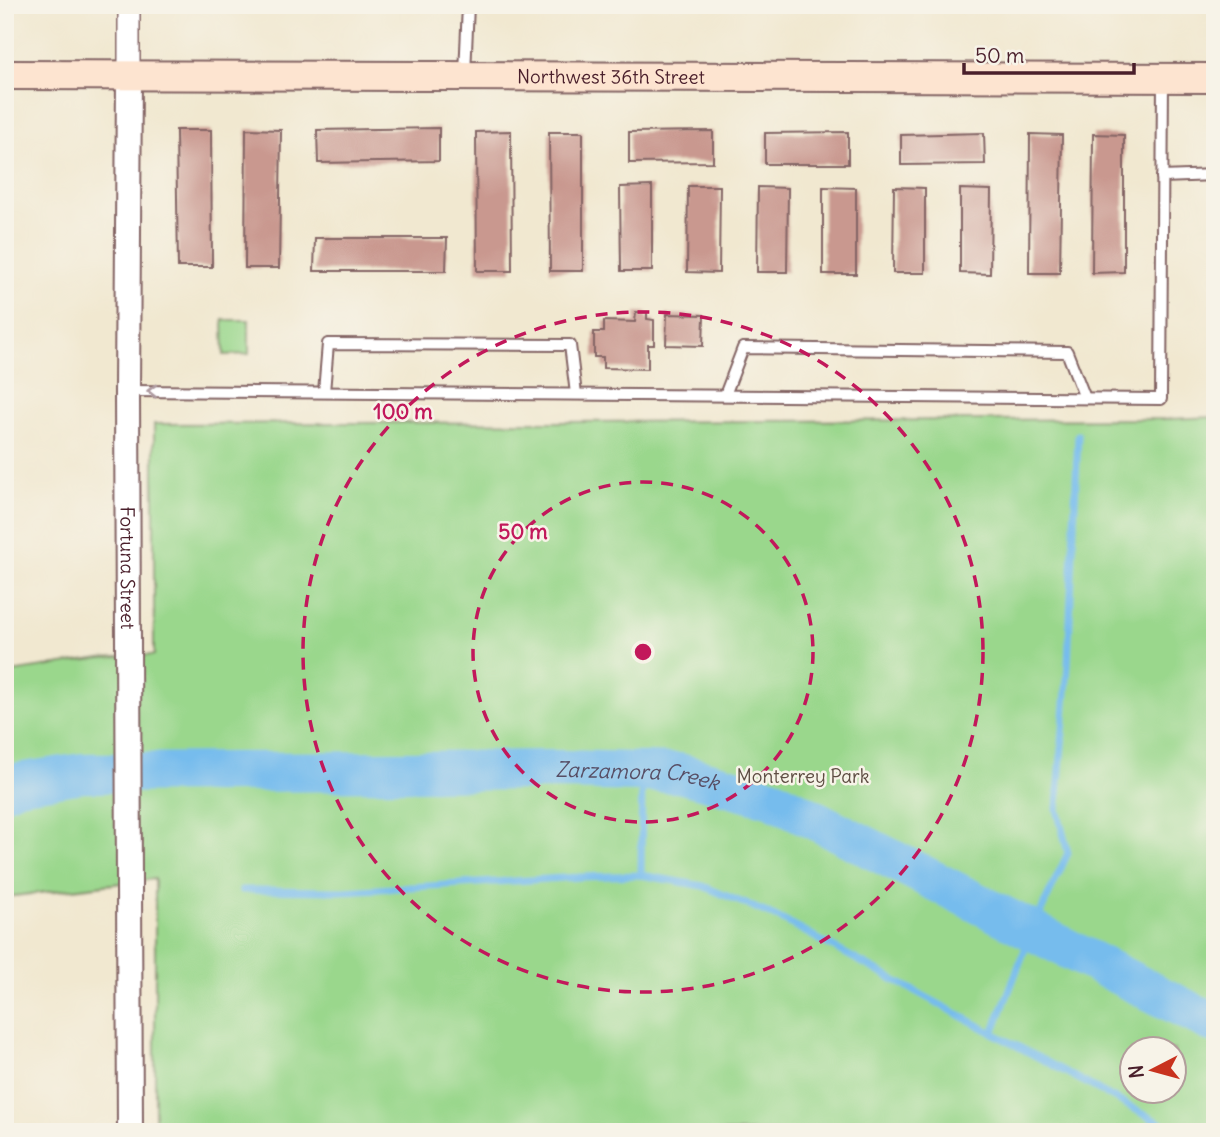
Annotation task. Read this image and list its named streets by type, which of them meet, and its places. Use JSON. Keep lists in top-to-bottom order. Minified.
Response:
{"streets":{"main road":["Northwest 36th Street"],"street":["Fortuna Street"]},"crossings":[["Northwest 36th Street","Fortuna Street"]],"water":["Zarzamora Creek"],"parks":["Monterrey Park"],"scale_bar":"50 m","north":"left","rings":["100 m","50 m"]}
